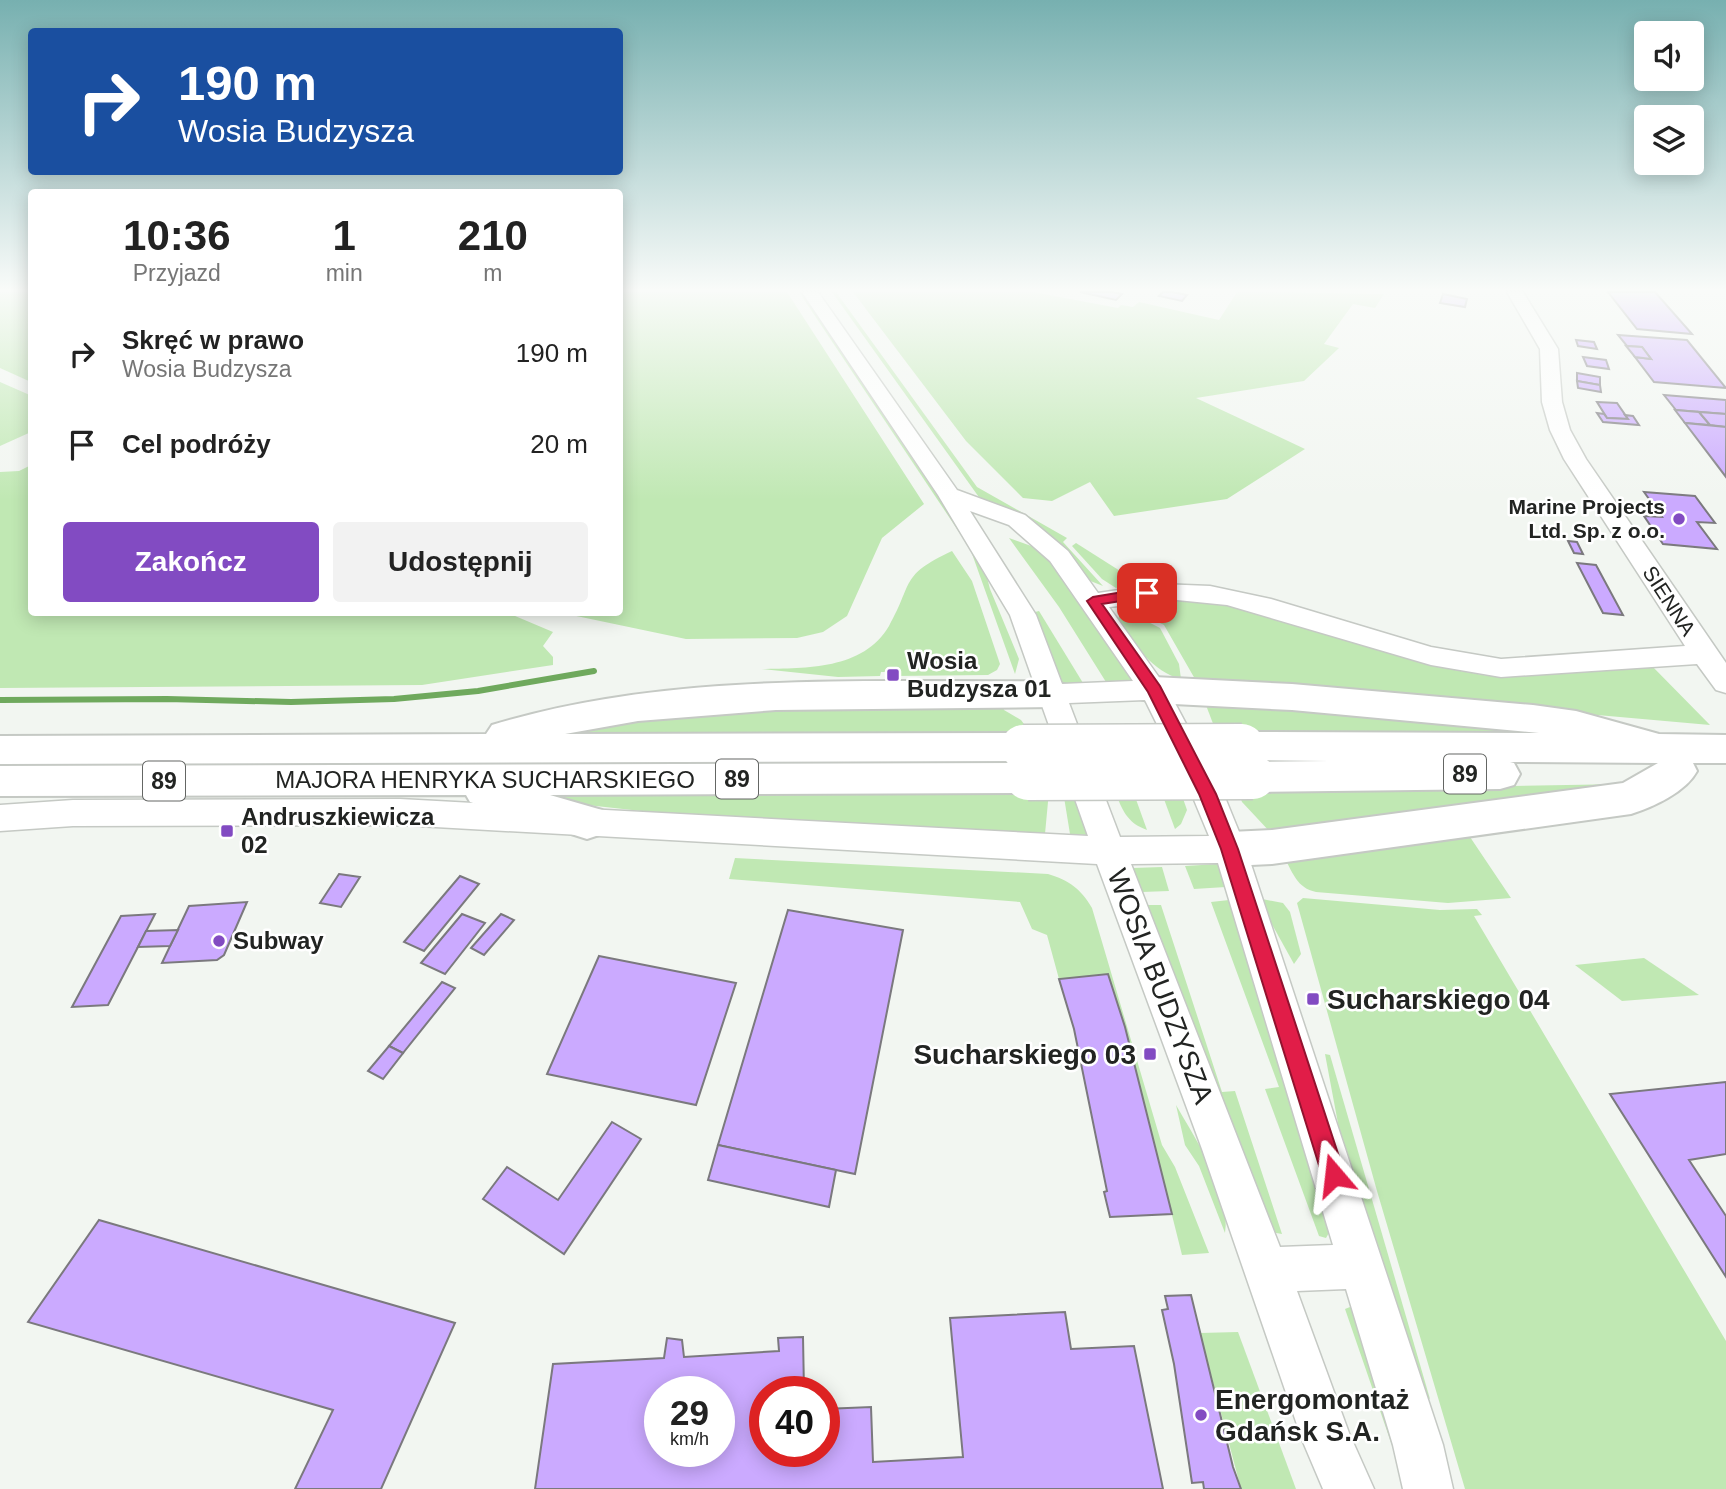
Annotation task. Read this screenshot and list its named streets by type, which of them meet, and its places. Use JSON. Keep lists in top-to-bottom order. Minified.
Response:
{"streets":{"highway":["89","MAJORA HENRYKA SUCHARSKIEGO"],"street":["SIENNA","WOSIA BUDZYSZA"]},"crossings":[["MAJORA HENRYKA SUCHARSKIEGO","WOSIA BUDZYSZA"]],"places":{"other":["Marine Projects Ltd. Sp. z o.o.","Subway","Energomontaż Gdańsk S.A."],"transit":["Wosia Budzysza 01","Andruszkiewicza 02","Sucharskiego 04","Sucharskiego 03"]},"page":{"turn":["190 m","Wosia Budzysza"],"eta":["10:36","Przyjazd","1","min","210","m"],"list":[{"name":"Skręć w prawo","note":"Wosia Budzysza","value":"190 m"},{"name":"Cel podróży","value":"20 m"}],"buttons":["Zakończ","Udostępnij"],"speed":"29 km/h","limit":"40"}}
